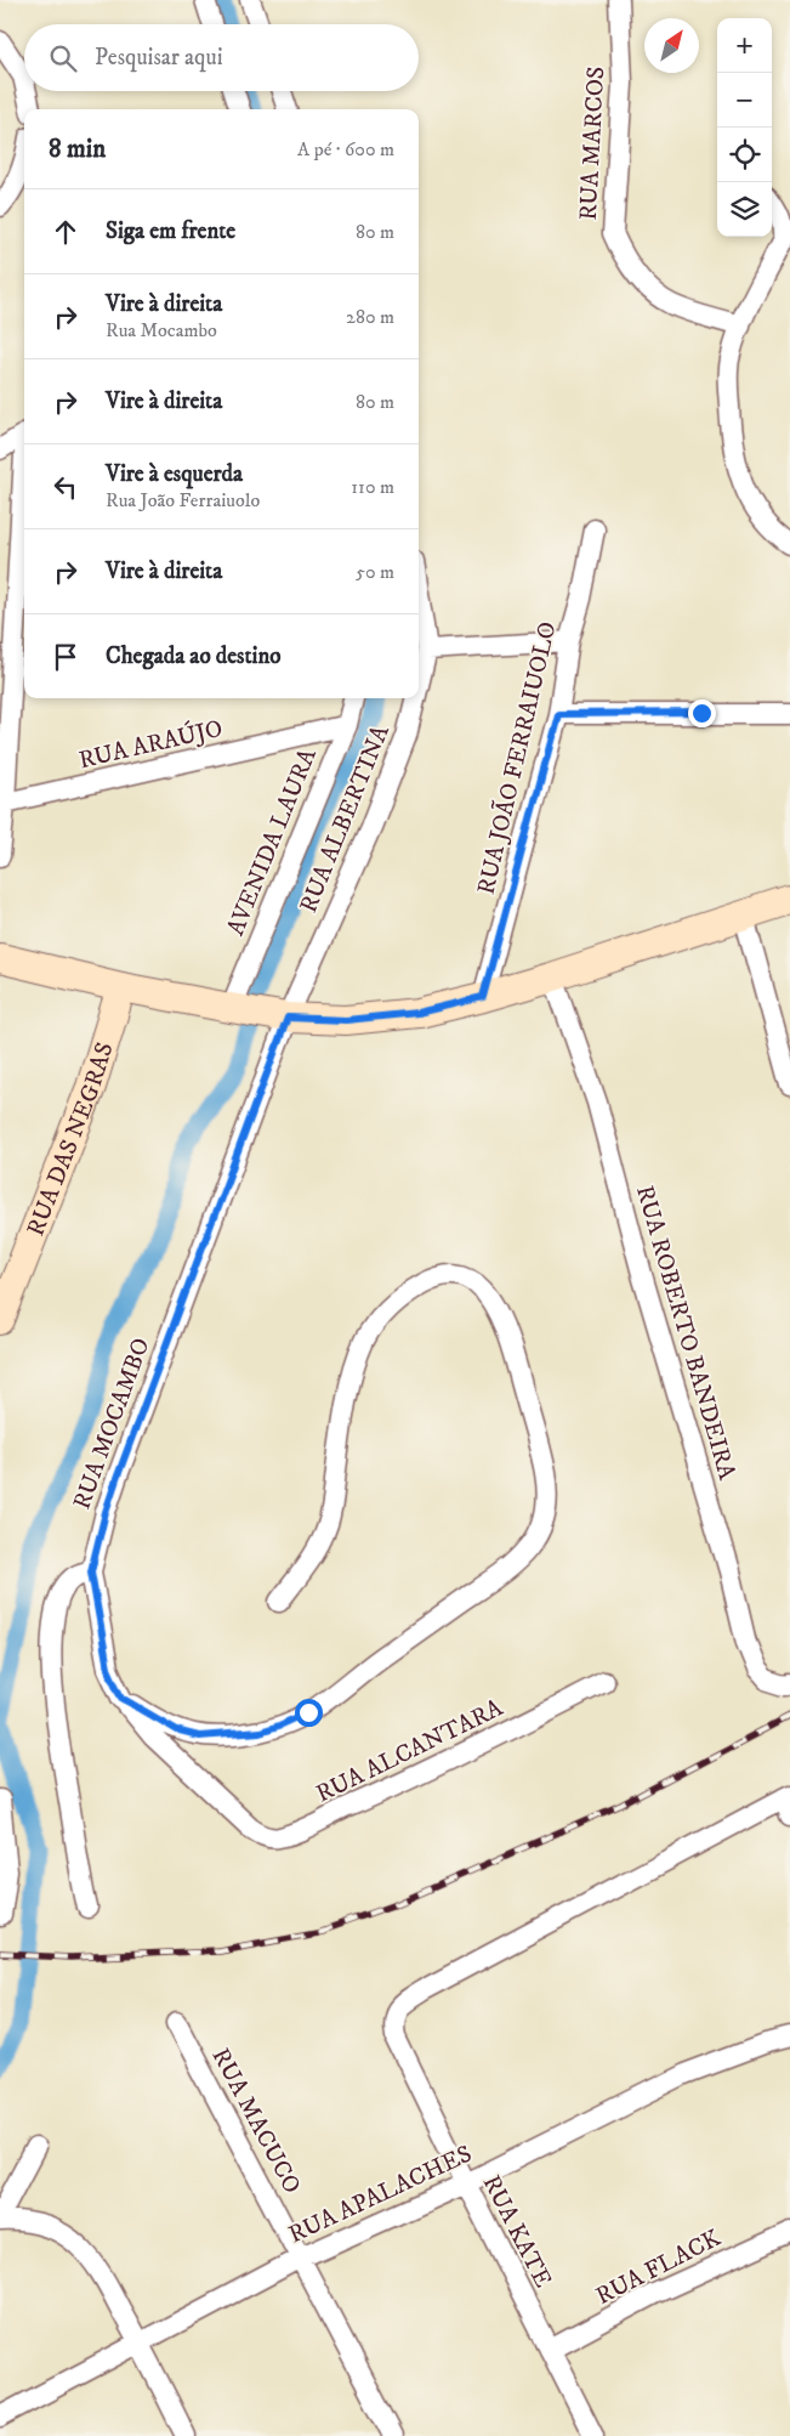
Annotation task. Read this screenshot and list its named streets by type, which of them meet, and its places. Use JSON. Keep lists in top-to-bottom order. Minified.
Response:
{"streets":{"street":["RUA MARCOS","RUA ARAÚJO","RUA JOÃO FERRAIUOLO","RUA ALBERTINA","AVENIDA LAURA","RUA DAS NEGRAS","RUA ROBERTO BANDEIRA","RUA MOCAMBO","RUA ALCANTARA","RUA MACUCO","RUA APALACHES","RUA KATE","RUA FLACK"]},"crossings":[["RUA ARAÚJO","AVENIDA LAURA"],["RUA ALBERTINA","RUA MOCAMBO"],["RUA MOCAMBO","RUA ALCANTARA"],["RUA MACUCO","RUA APALACHES"],["RUA APALACHES","RUA KATE"],["RUA KATE","RUA FLACK"]],"north":"top right","page":{"map_buttons":["+","−"],"search":"Pesquisar aqui","heading":["8 min","A pé · 600 m"],"list":[["Siga em frente","80 m"],["Vire à direita","Rua Mocambo","280 m"],["Vire à direita","80 m"],["Vire à esquerda","Rua João Ferraiuolo","110 m"],["Vire à direita","50 m"],"Chegada ao destino"]}}
